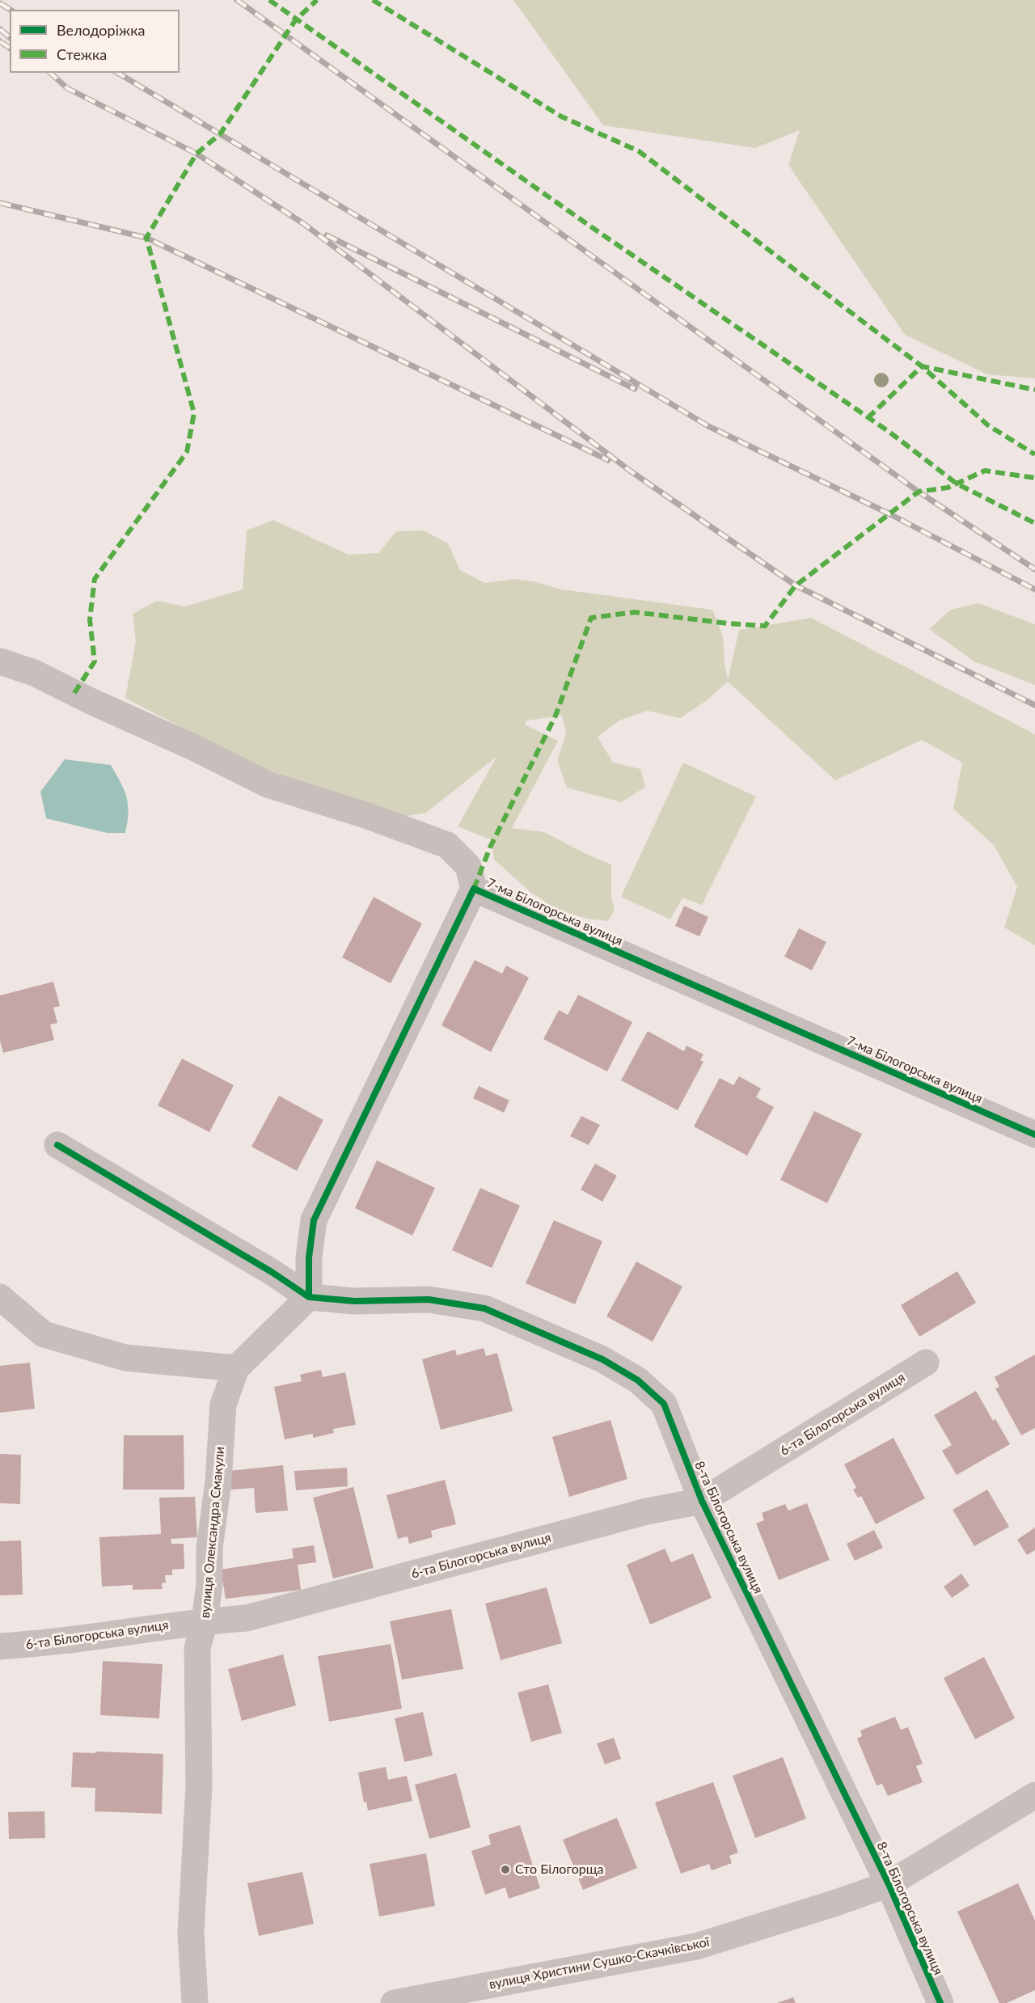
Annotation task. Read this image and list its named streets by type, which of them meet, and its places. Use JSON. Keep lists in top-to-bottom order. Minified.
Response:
{"streets":{"street":["7-ма Білогорська вулиця","6-та Білогорська вулиця","8-та Білогорська вулиця","вулиця Олександра Смакули","вулиця Христини Сушко-Скачківської"]},"crossings":[["7-ма Білогорська вулиця","8-та Білогорська вулиця"],["7-ма Білогорська вулиця","вулиця Олександра Смакули"],["6-та Білогорська вулиця","8-та Білогорська вулиця"],["6-та Білогорська вулиця","вулиця Олександра Смакули"],["8-та Білогорська вулиця","вулиця Олександра Смакули"],["8-та Білогорська вулиця","вулиця Христини Сушко-Скачківської"]],"places":["Сто Білогорща"],"legend":["Велодоріжка","Стежка"]}
